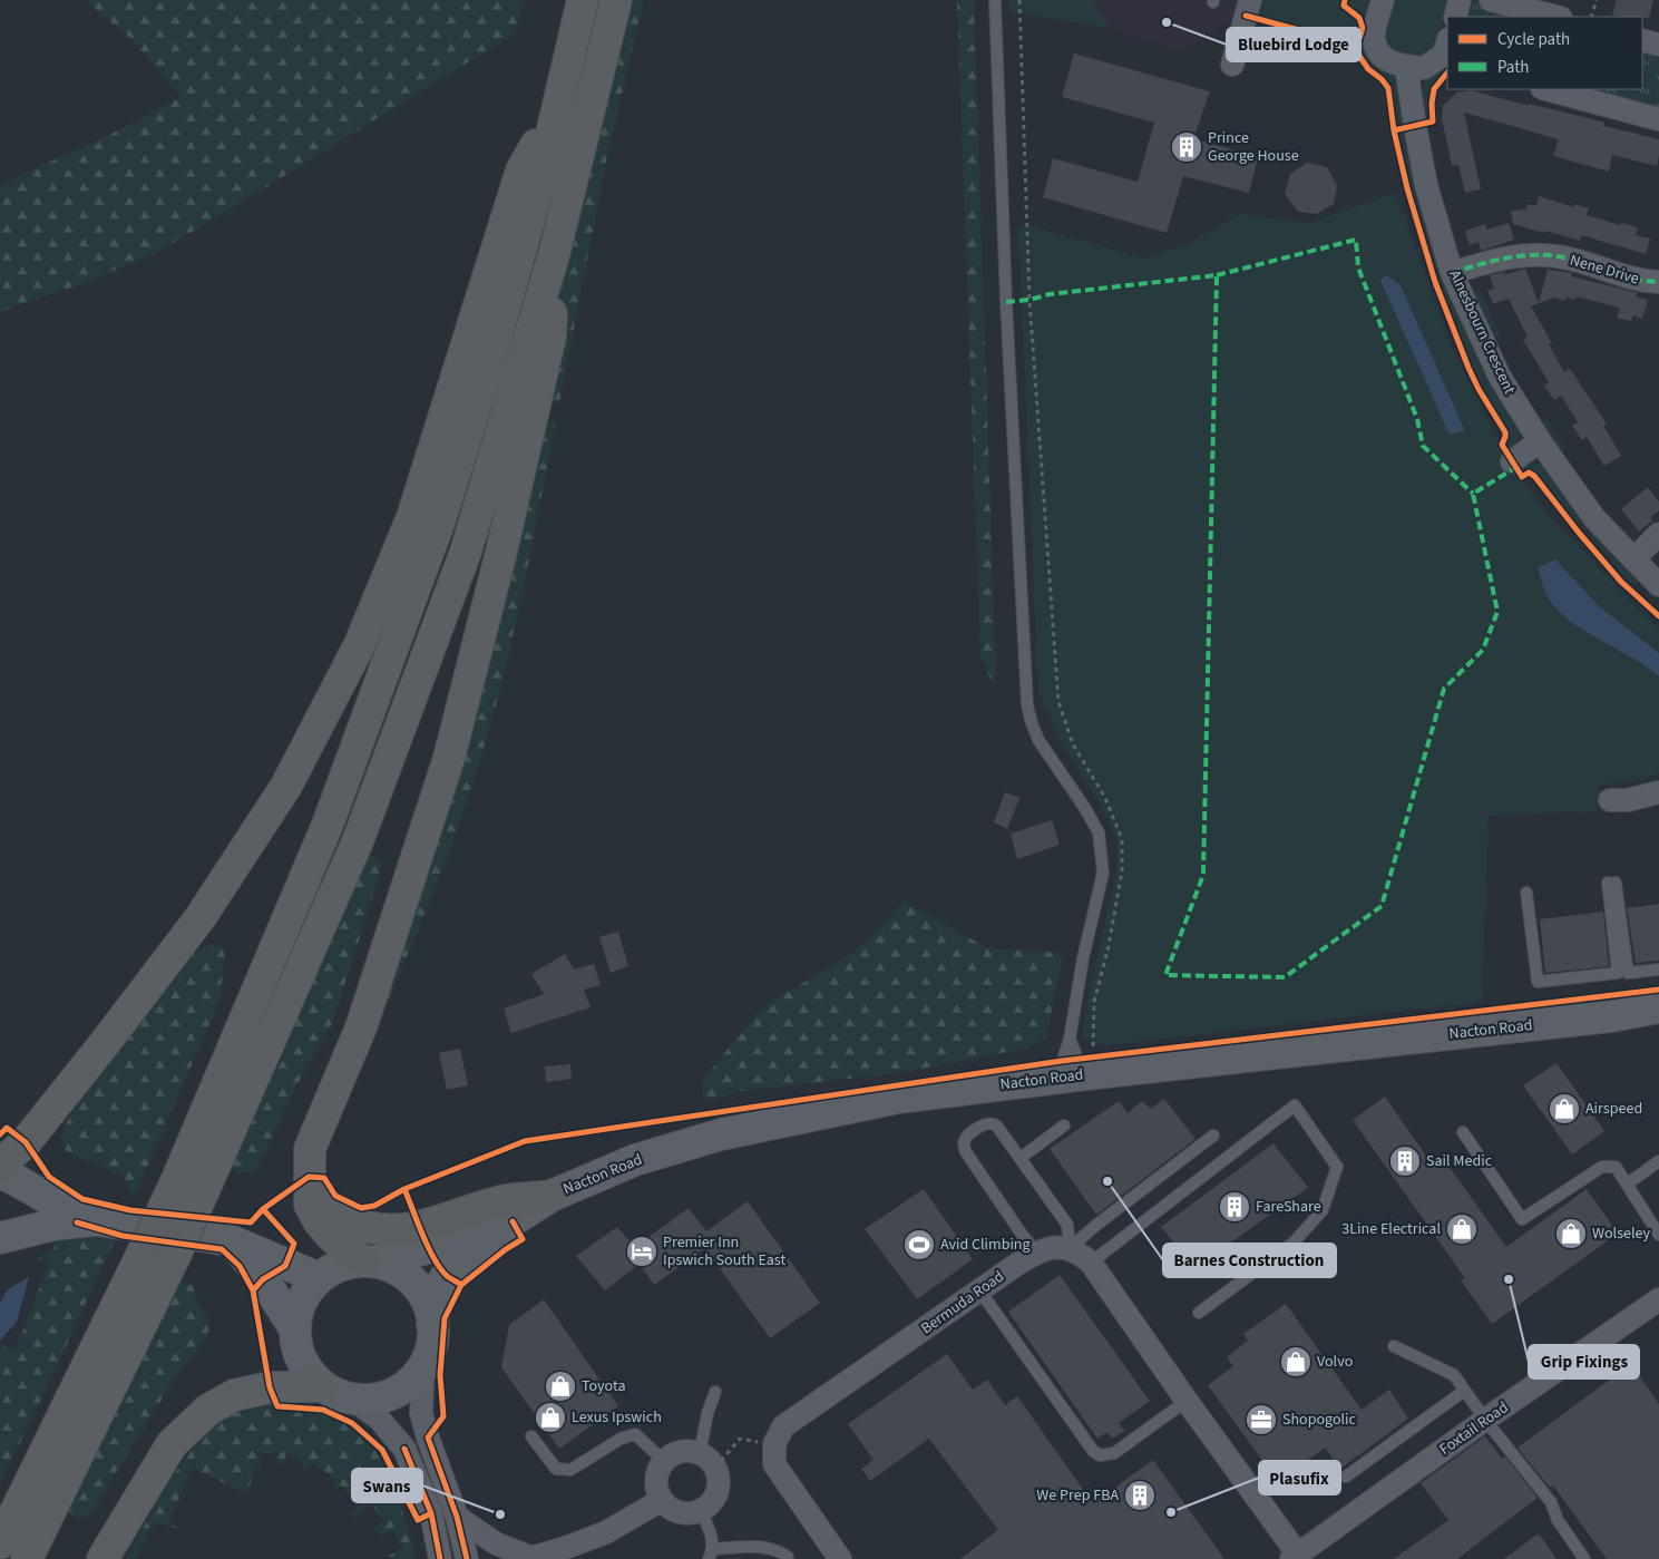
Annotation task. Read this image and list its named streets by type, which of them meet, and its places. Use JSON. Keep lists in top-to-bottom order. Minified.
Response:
{"streets":{"main road":["Nacton Road"],"street":["Nene Drive","Alnesbourn Crescent","Bermuda Road","Foxtail Road"]},"crossings":[["Nene Drive","Alnesbourn Crescent"]],"places":{"other":["Bluebird Lodge","Barnes Construction","Grip Fixings","Plasufix","Swans"],"building":["Prince George House","Sail Medic","FareShare","We Prep FBA"],"shop":["Airspeed","3Line Electrical","Wolseley","Volvo","Toyota","Lexus Ipswich"],"sports":["Avid Climbing"],"hotel":["Premier Inn Ipswich South East"],"office":["Shopogolic"]},"legend":["Cycle path","Path"]}
